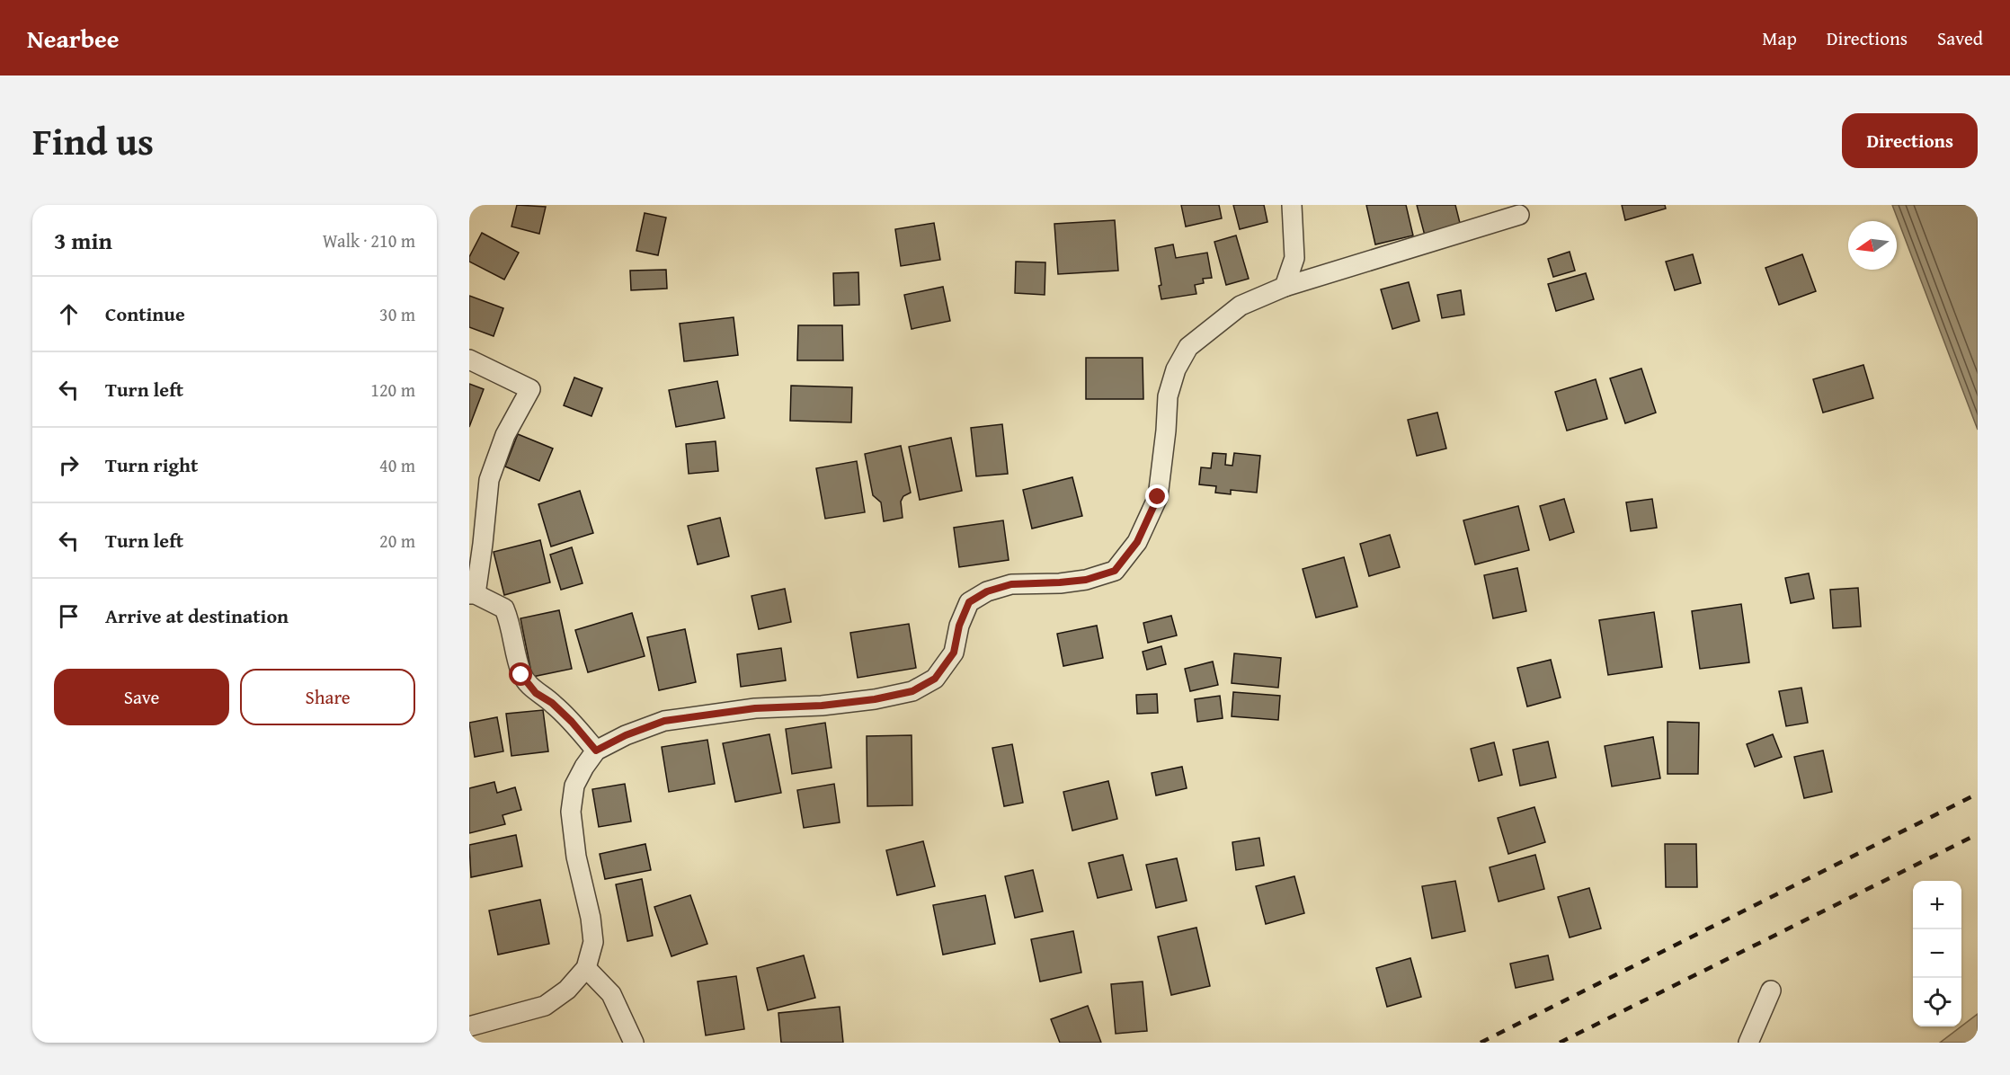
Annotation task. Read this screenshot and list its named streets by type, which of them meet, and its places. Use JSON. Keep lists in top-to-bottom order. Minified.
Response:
{"north":"left","page":{"header":"Nearbee","nav":["Map","Directions","Saved"],"title":"Find us","buttons":["Directions",["Save","Share"]],"heading":["3 min","Walk · 210 m"],"list":[["Continue","30 m"],["Turn left","120 m"],["Turn right","40 m"],["Turn left","20 m"],"Arrive at destination"],"map_buttons":["+","−"]}}
